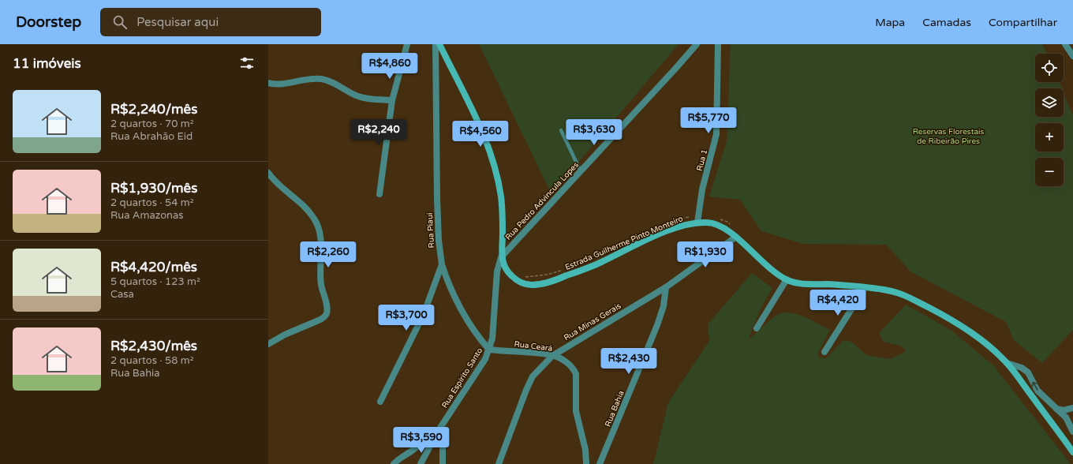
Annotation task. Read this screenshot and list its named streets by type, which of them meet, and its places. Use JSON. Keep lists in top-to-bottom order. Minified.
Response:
{"streets":{"main road":["Estrada Guilherme Pinto Monteiro"],"street":["Rua 1","Rua Pedro Advincula Lopes","Rua Piauí","Rua Minas Gerais","Rua Ceará","Rua Espírito Santo","Rua Bahia"]},"crossings":[["Rua 1","Estrada Guilherme Pinto Monteiro"],["Rua Pedro Advincula Lopes","Estrada Guilherme Pinto Monteiro"],["Rua Pedro Advincula Lopes","Rua Espírito Santo"],["Estrada Guilherme Pinto Monteiro","Rua Minas Gerais"],["Estrada Guilherme Pinto Monteiro","Rua Espírito Santo"],["Rua Minas Gerais","Rua Ceará"],["Rua Minas Gerais","Rua Bahia"],["Rua Ceará","Rua Espírito Santo"]],"parks":["Reservas Florestais de Ribeirão Pires"],"page":{"header":"Doorstep","search":"Pesquisar aqui","nav":["Mapa","Camadas","Compartilhar"],"heading":"11 imóveis","price":["R$4,860","R$5,770","R$2,240","R$3,630","R$4,560","R$2,260","R$1,930","R$4,420","R$3,700","R$2,430","R$3,590"],"map_buttons":["+","−"],"list":[{"name":"R$2,240/mês","note":"2 quartos · 70 m² · Rua Abrahão Eid"},{"name":"R$1,930/mês","note":"2 quartos · 54 m² · Rua Amazonas"},{"name":"R$4,420/mês","note":"5 quartos · 123 m² · Casa"},{"name":"R$2,430/mês","note":"2 quartos · 58 m² · Rua Bahia"}]}}
